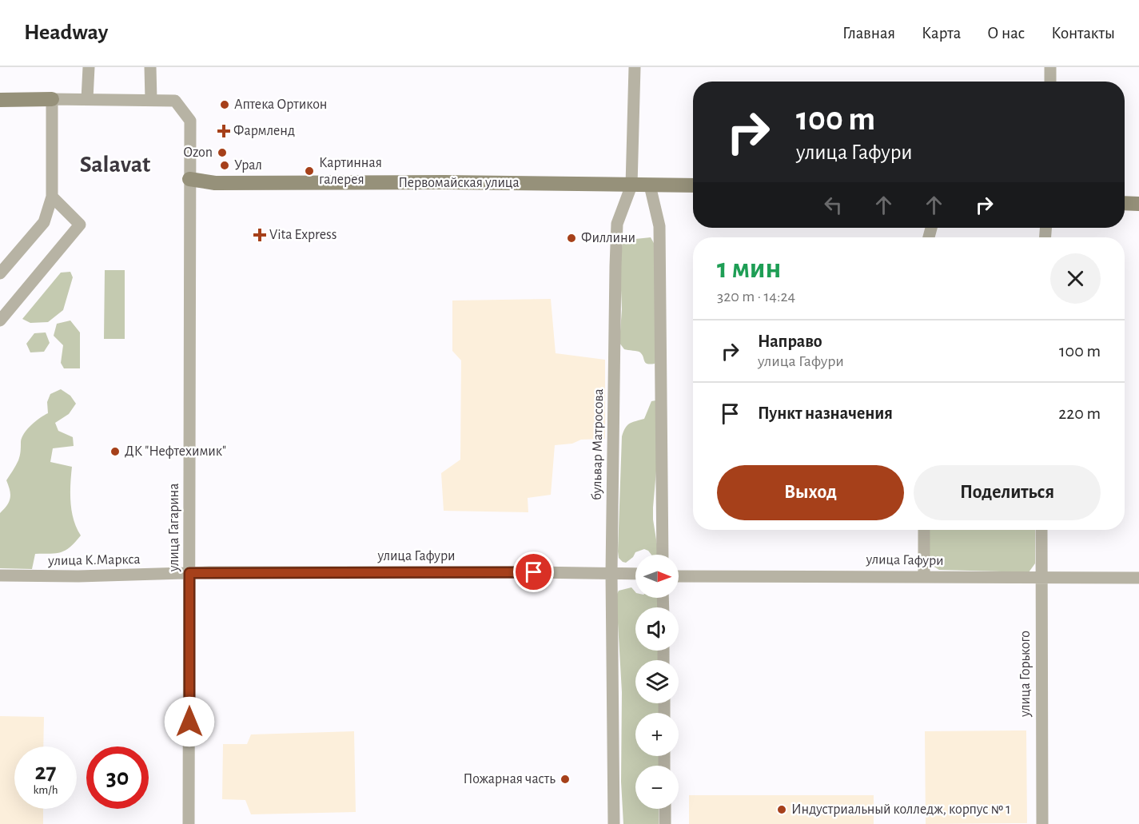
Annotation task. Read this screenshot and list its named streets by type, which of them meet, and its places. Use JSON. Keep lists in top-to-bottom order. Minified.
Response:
{"streets":{"street":["Первомайская улица","бульвар Матросова","улица Гагарина","улица Гафури","улица К.Маркса","улица Горького"]},"crossings":[["Первомайская улица","бульвар Матросова"],["Первомайская улица","улица Гагарина"],["бульвар Матросова","улица Гафури"],["улица Гагарина","улица Гафури"],["улица Гагарина","улица К.Маркса"],["улица Гафури","улица К.Маркса"],["улица Гафури","улица Горького"]],"districts":["Salavat"],"places":{"other":["Аптека Ортикон","Ozon","Урал","Картинная галерея","Филлини","ДК \"Нефтехимик\"","Пожарная часть","Индустриальный колледж, корпус № 1"],"health":["Фармленд","Vita Express"]},"north":"right","page":{"header":"Headway","nav":["Главная","Карта","О нас","Контакты"],"turn":["100 m","улица Гафури"],"heading":["1 мин","320 m · 14:24"],"list":[{"name":"Направо","note":"улица Гафури","value":"100 m"},{"name":"Пункт назначения","value":"220 m"}],"buttons":["Выход","Поделиться"],"map_buttons":["+","−"],"speed":"27 km/h","limit":"30"}}
